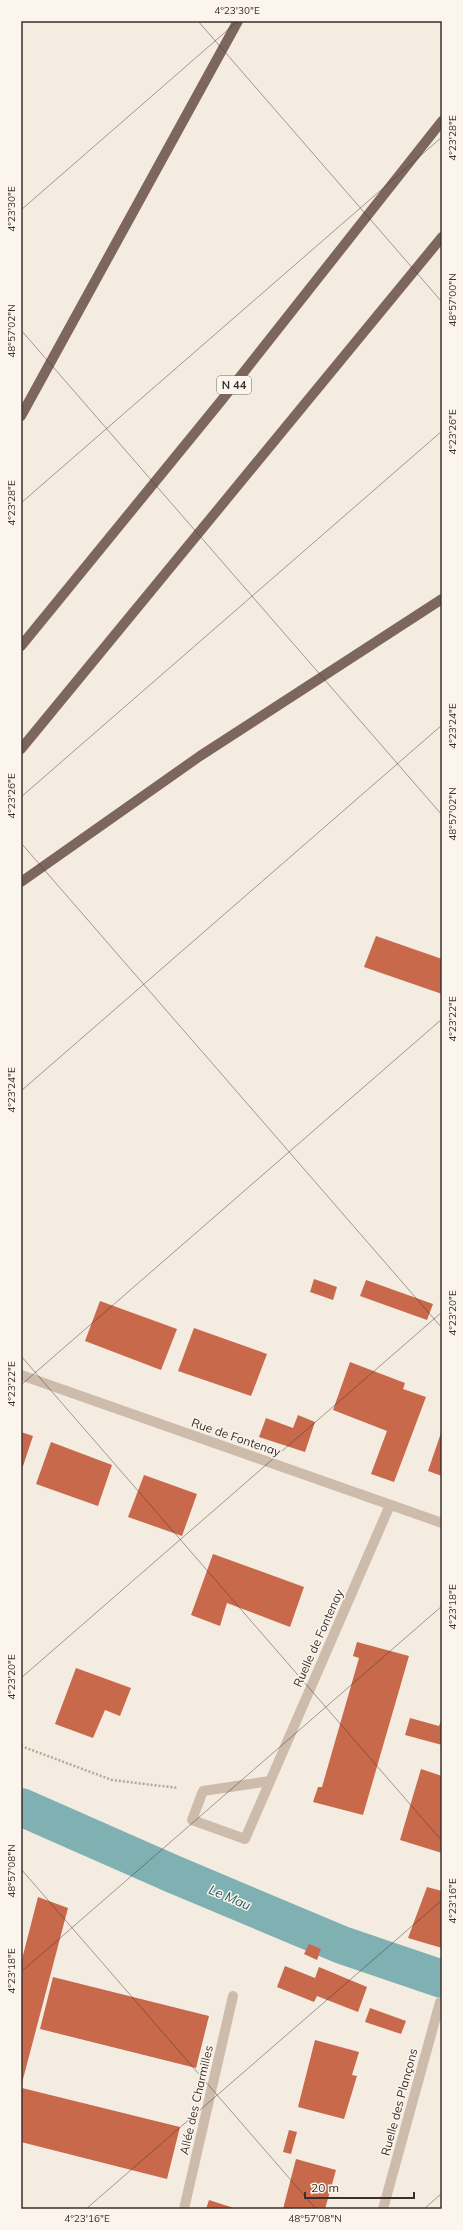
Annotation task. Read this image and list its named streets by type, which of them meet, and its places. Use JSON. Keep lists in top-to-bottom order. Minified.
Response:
{"streets":{"main road":["N 44"],"street":["Rue de Fontenay","Ruelle de Fontenay","Allée des Charmilles","Ruelle des Plançons"]},"crossings":[["Rue de Fontenay","Ruelle de Fontenay"]],"water":["Le Mau"],"scale_bar":"20 m","coordinates":["4°23'30\"E","4°23'28\"E","48°57'00\"N","48°57'02\"N","4°23'26\"E","4°23'24\"E","4°23'22\"E","4°23'20\"E","4°23'18\"E","48°57'08\"N","4°23'16\"E"]}
